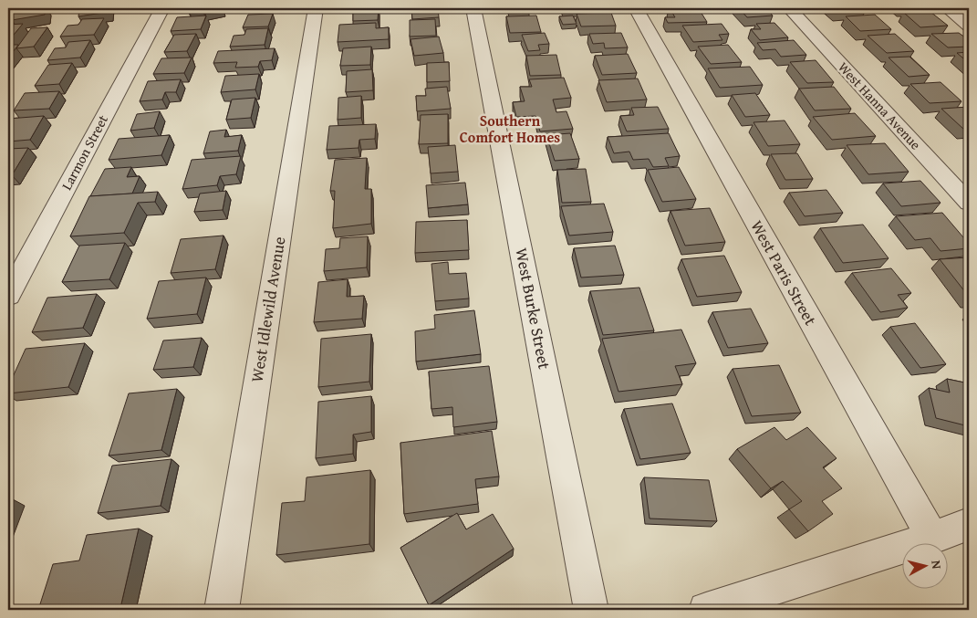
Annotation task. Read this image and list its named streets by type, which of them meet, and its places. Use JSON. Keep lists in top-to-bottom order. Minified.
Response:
{"streets":{"street":["West Hanna Avenue","Larmon Street","West Paris Street","West Burke Street","West Idlewild Avenue"]},"districts":["Southern Comfort Homes"],"north":"right"}
